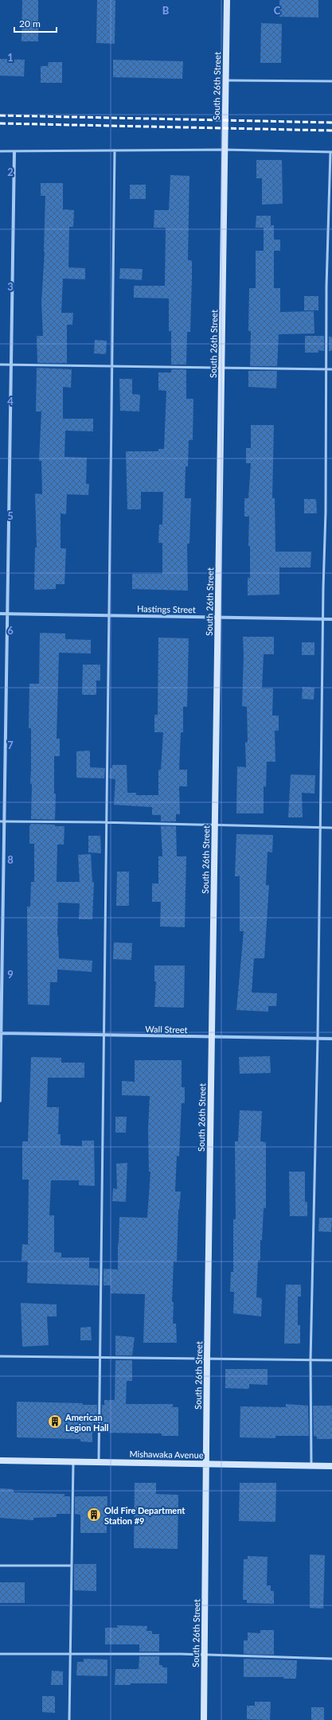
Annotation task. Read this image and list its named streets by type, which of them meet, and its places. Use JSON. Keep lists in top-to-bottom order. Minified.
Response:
{"streets":{"street":["South 26th Street","Hastings Street","Wall Street","Mishawaka Avenue"]},"crossings":[["South 26th Street","Hastings Street"],["South 26th Street","Wall Street"],["South 26th Street","Mishawaka Avenue"]],"places":{"building":["American Legion Hall","Old Fire Department Station #9"]},"scale_bar":"20 m","grid":{"columns":["B","C"],"rows":["1","2","3","4","5","6","7","8","9"]}}
